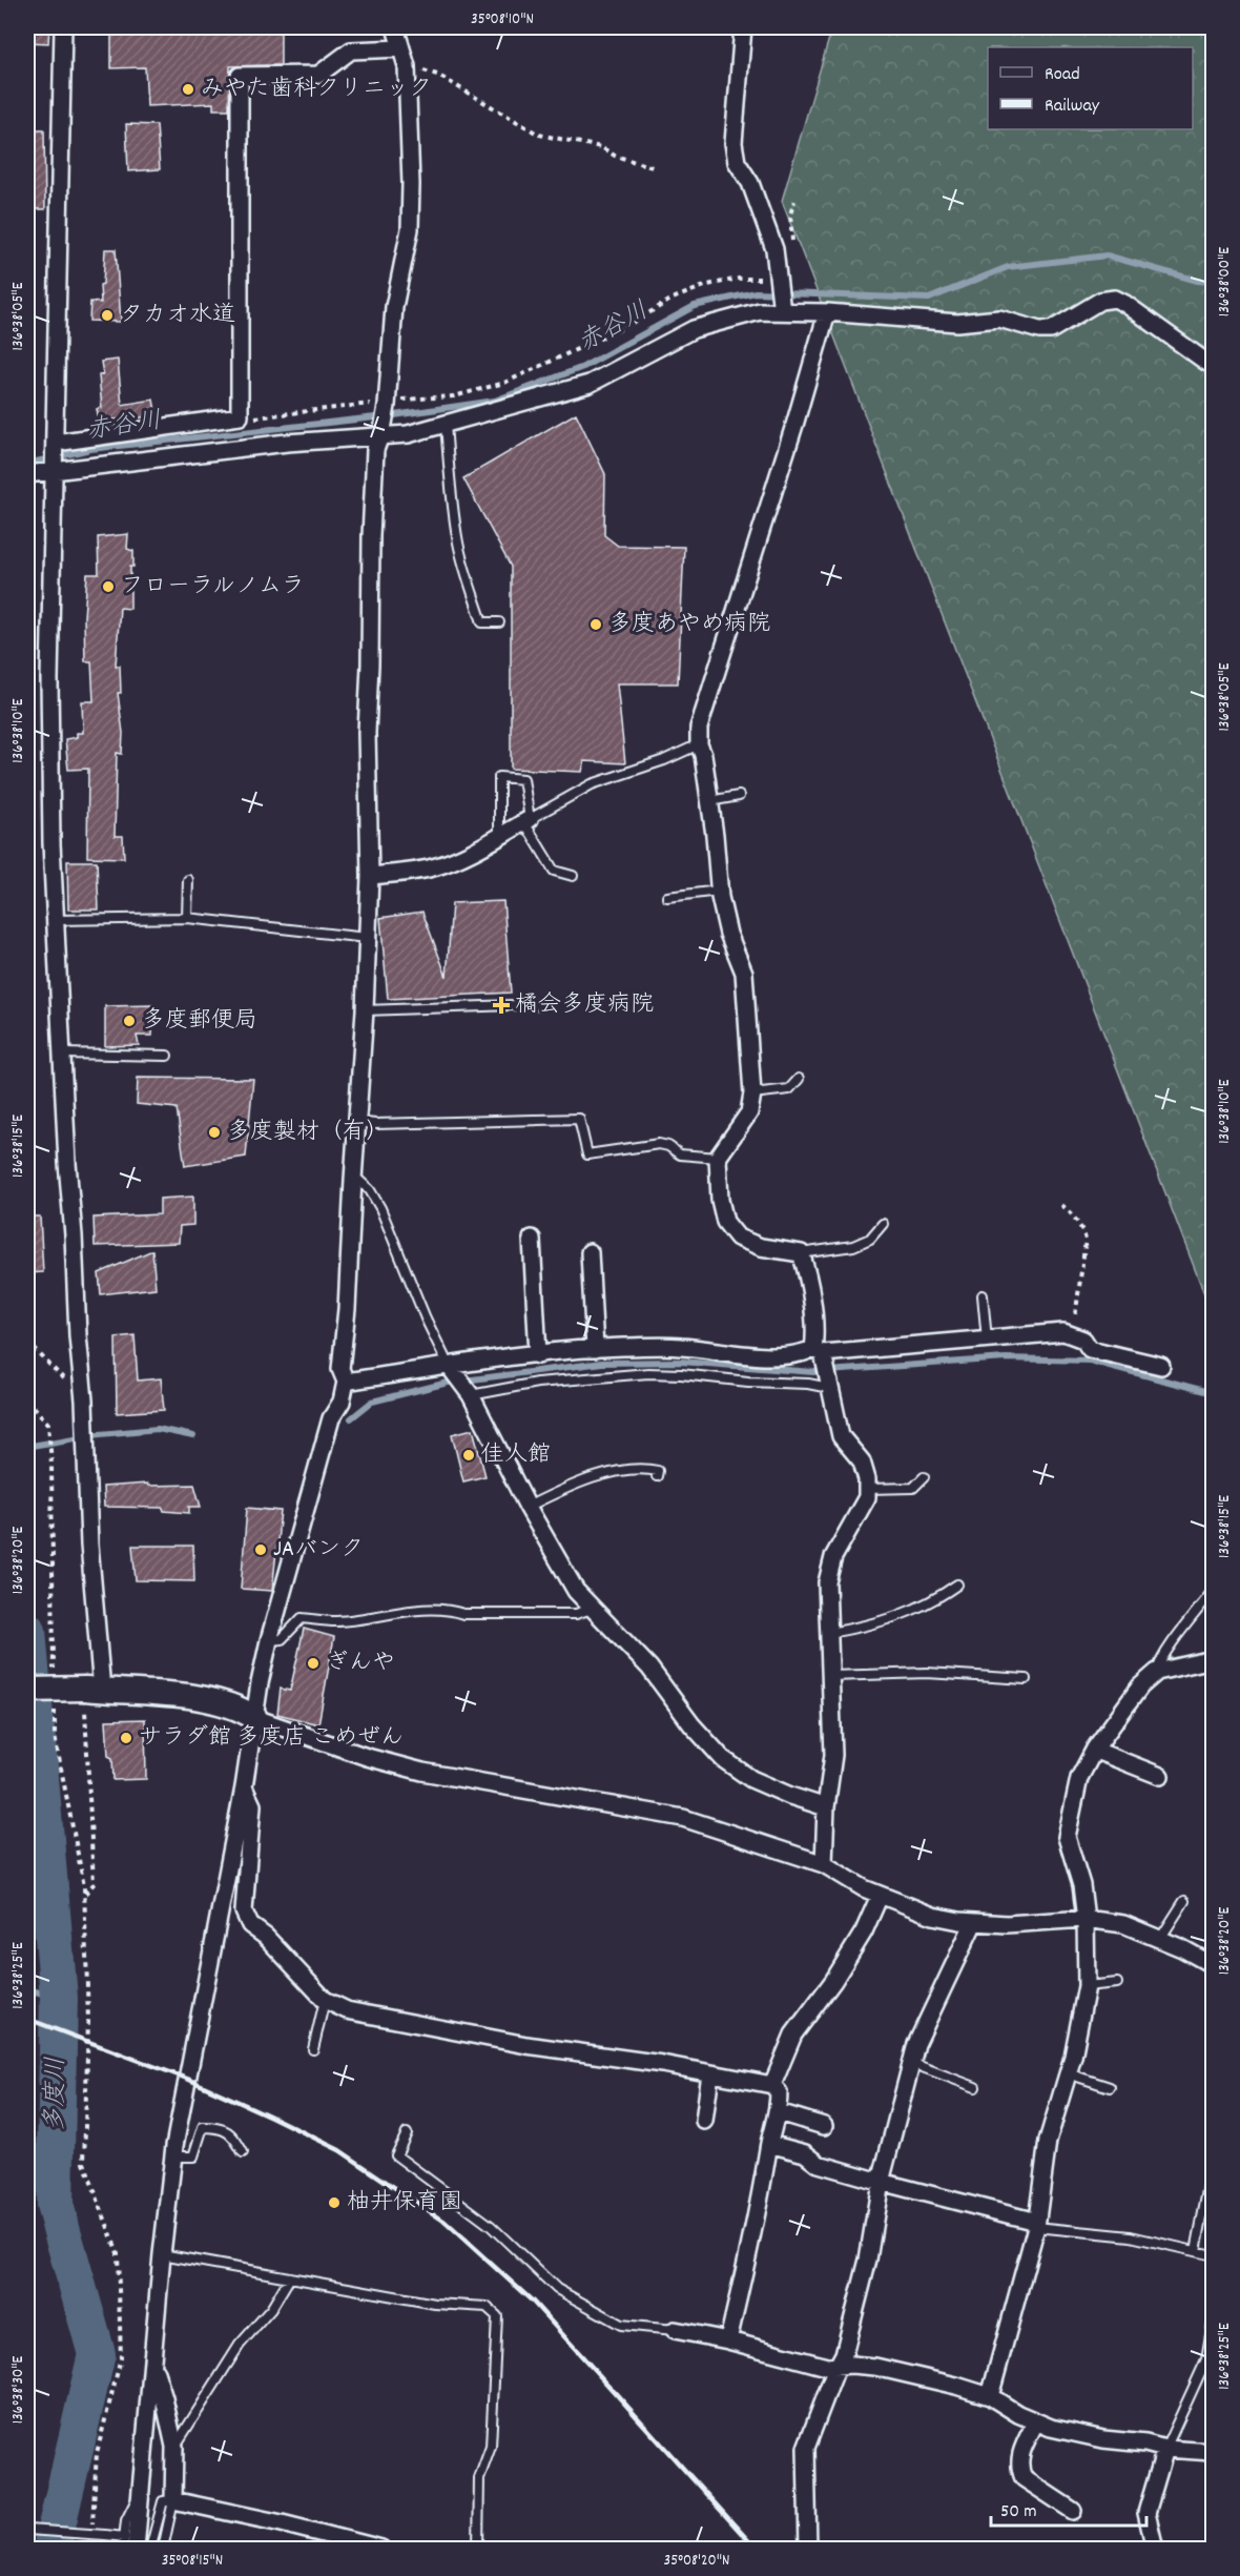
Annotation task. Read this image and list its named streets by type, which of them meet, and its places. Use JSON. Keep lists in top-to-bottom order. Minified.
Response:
{"water":["赤谷川","多度川"],"places":{"other":["みやた歯科クリニック","タカオ水道","フローラルノムラ","多度あやめ病院","多度郵便局","多度製材（有）","佳人館","JAバンク","ぎんや","サラダ館 多度店 こめぜん","柚井保育園"],"health":["橘会多度病院"]},"legend":["Road","Railway"],"scale_bar":"50 m","coordinates":["35°08'10\"N","136°38'00\"E","136°38'05\"E","136°38'10\"E","136°38'15\"E","136°38'20\"E","136°38'25\"E","136°38'30\"E","35°08'15\"N","35°08'20\"N"]}
